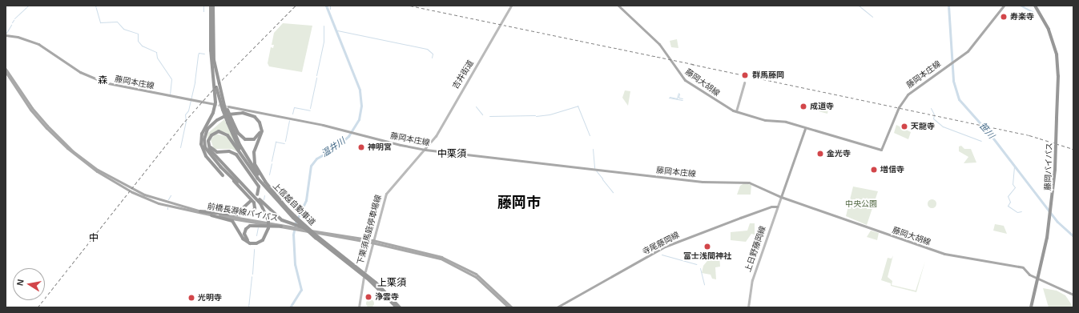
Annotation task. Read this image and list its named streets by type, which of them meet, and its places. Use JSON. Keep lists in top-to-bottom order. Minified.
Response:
{"streets":{"highway":["藤岡バイパス","上信越自動車道"],"main road":["吉井街道","藤岡本庄線","藤岡大胡線","前橋長瀞線バイパス","下栗須馬庭停車場線","寺尾藤岡線","上日野藤岡線"]},"crossings":[["吉井街道","藤岡本庄線"],["吉井街道","下栗須馬庭停車場線"],["藤岡本庄線","藤岡大胡線"],["藤岡本庄線","上信越自動車道"],["藤岡本庄線","下栗須馬庭停車場線"],["藤岡本庄線","上日野藤岡線"],["藤岡大胡線","藤岡バイパス"],["藤岡大胡線","上日野藤岡線"],["前橋長瀞線バイパス","下栗須馬庭停車場線"],["寺尾藤岡線","上日野藤岡線"]],"districts":["森","中栗須","藤岡市","中","上栗須"],"water":["笹川","温井川"],"parks":["中央公園"],"places":["寿楽寺","群馬藤岡","成道寺","天龍寺","神明宮","金光寺","増信寺","富士浅間神社","浄雲寺","光明寺"],"north":"left"}
